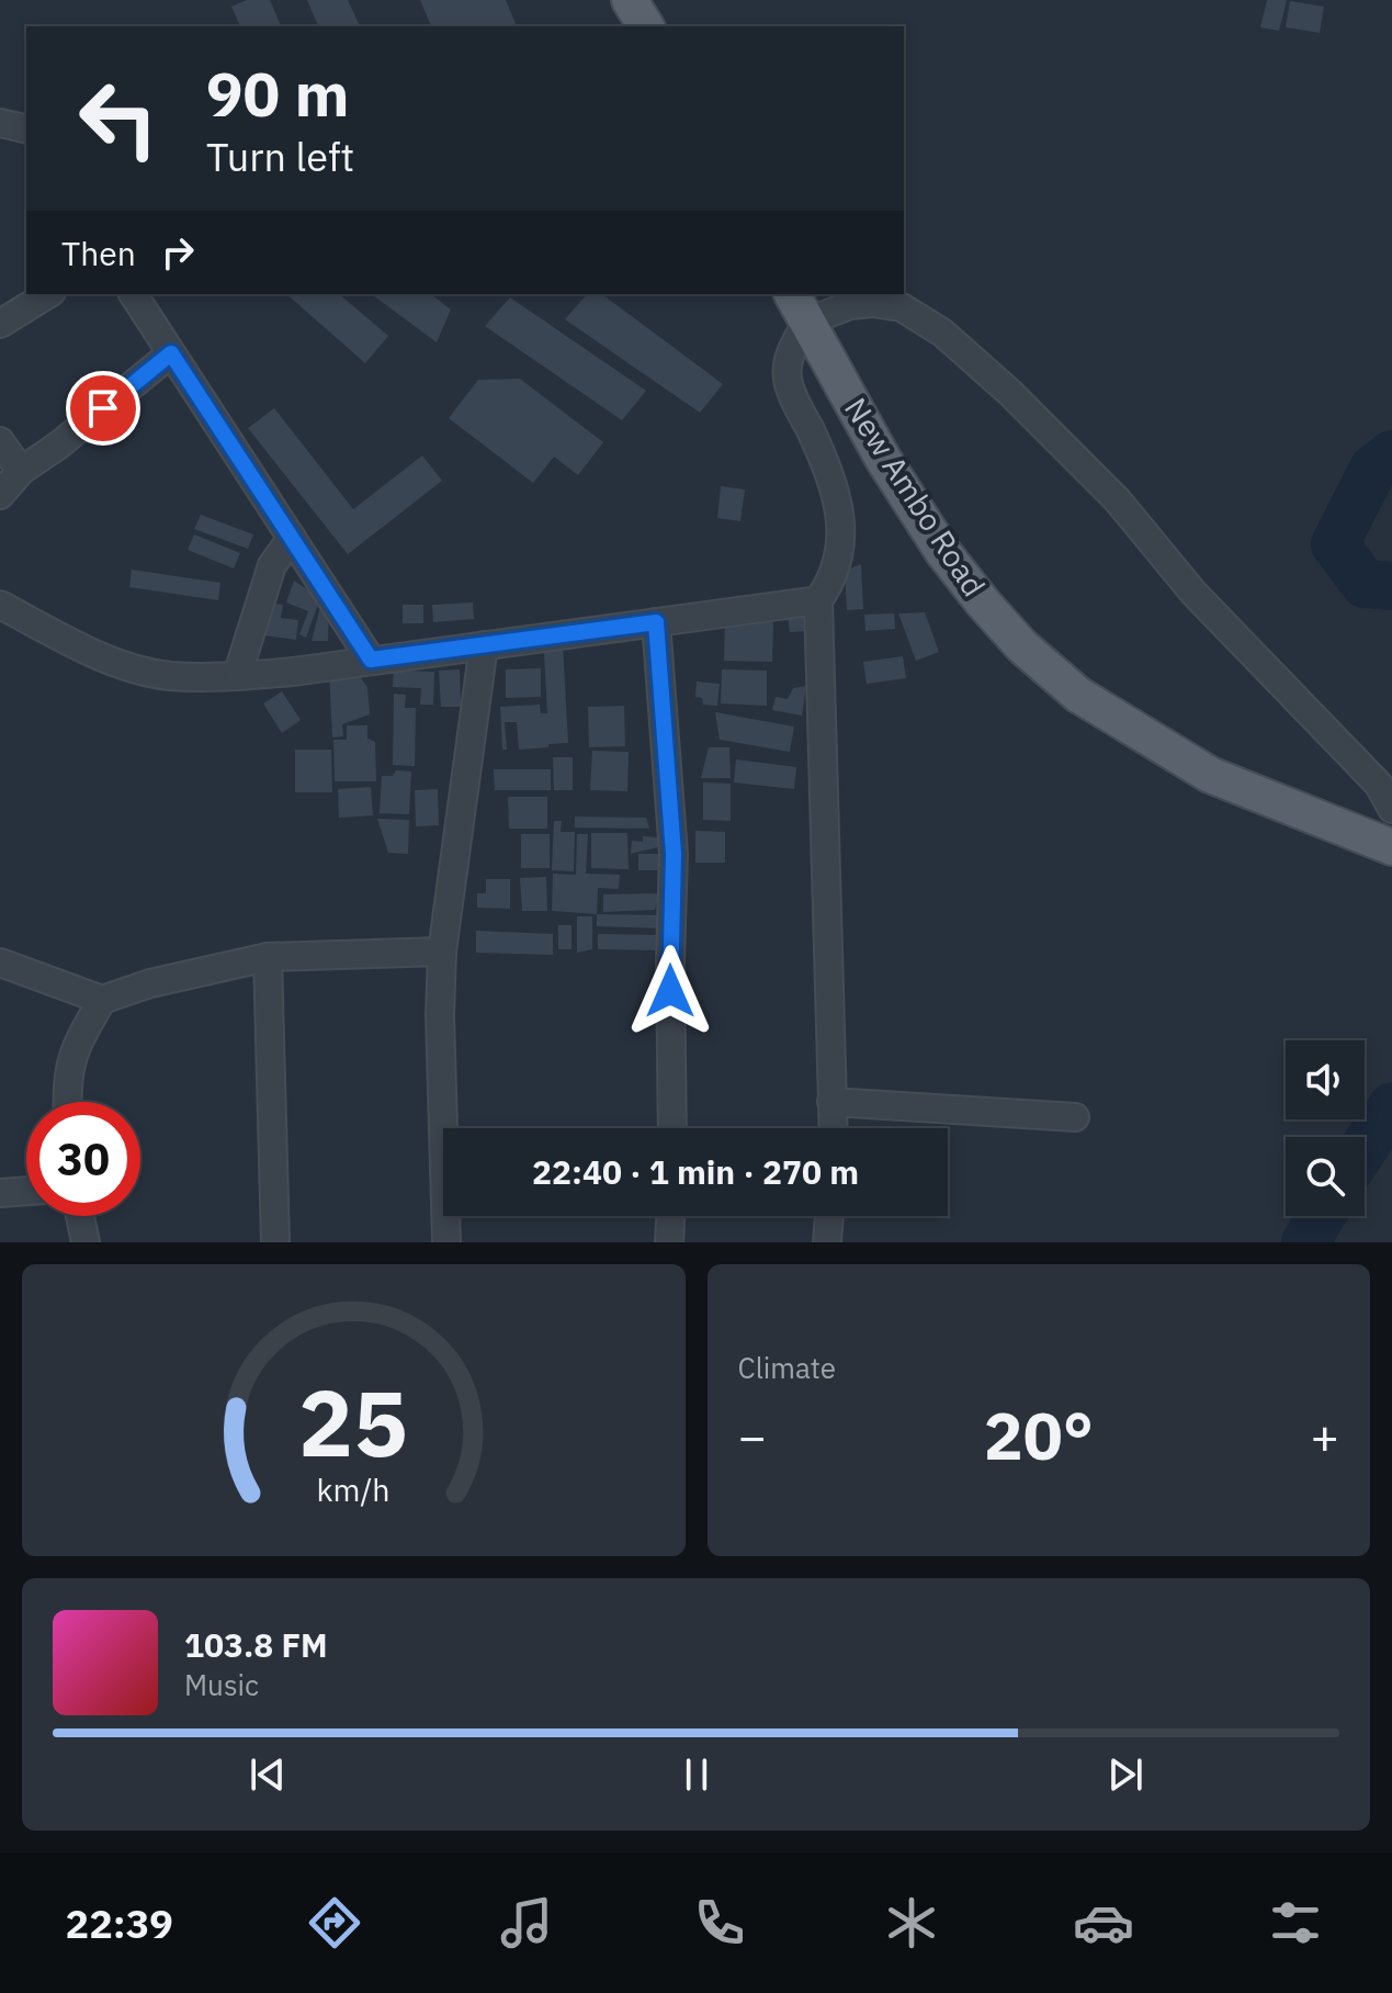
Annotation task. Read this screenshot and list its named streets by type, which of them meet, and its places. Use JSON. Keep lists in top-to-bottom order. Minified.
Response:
{"streets":{"main road":["New Ambo Road"]},"page":{"turn":["90 m","Turn left"],"then":"Then","limit":"30","trip":"22:40 · 1 min · 270 m","tile":"Climate","heat":["−","20°","+"],"song":["103.8 FM","Music"],"tabs":"22:39","gauge":["25","km/h"]}}
